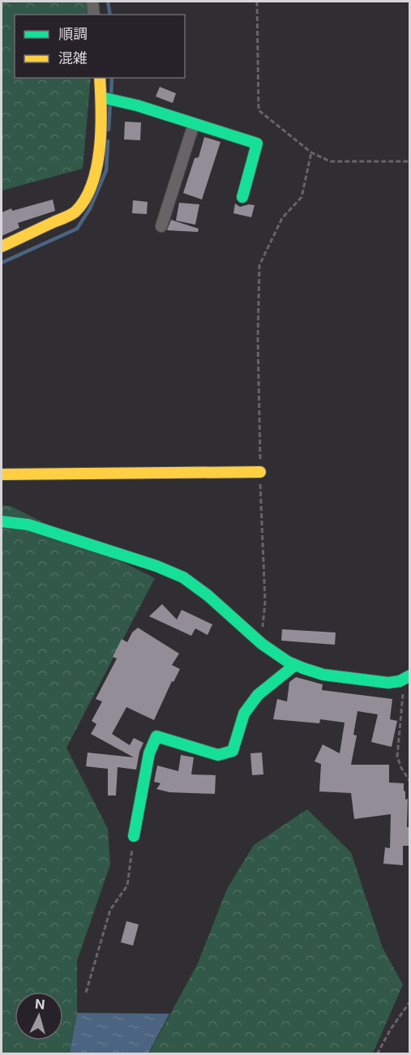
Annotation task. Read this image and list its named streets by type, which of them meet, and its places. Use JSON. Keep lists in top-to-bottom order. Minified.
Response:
{"legend":["順調","混雑"],"north":"top"}
